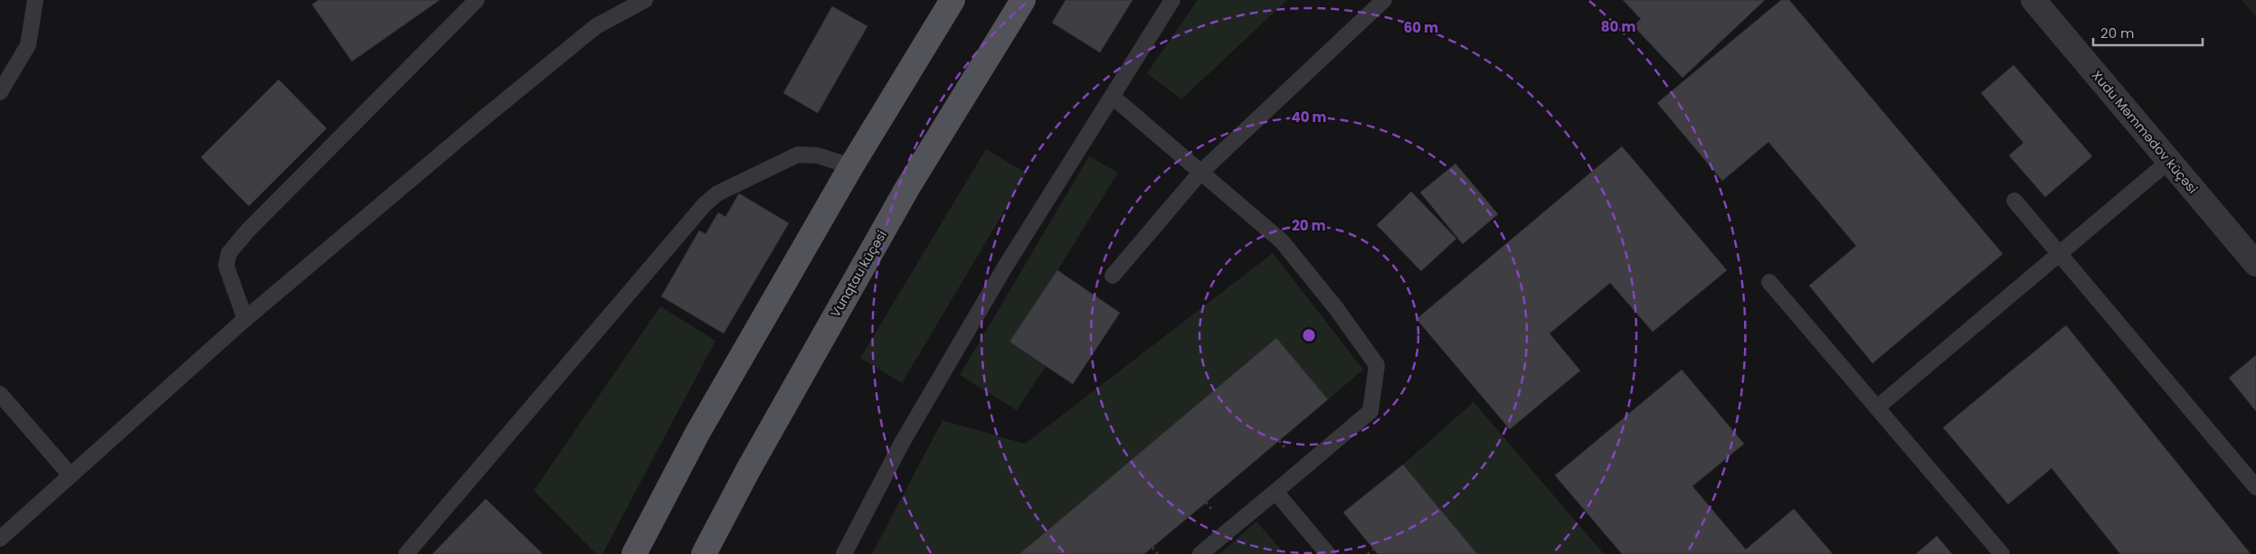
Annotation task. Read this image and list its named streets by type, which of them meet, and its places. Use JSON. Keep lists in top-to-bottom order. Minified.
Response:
{"streets":{"main road":["Vunqtau küçəsi"],"street":["Xudu Məmmədov küçəsi"]},"scale_bar":"20 m","rings":["80 m","60 m","40 m","20 m"]}
